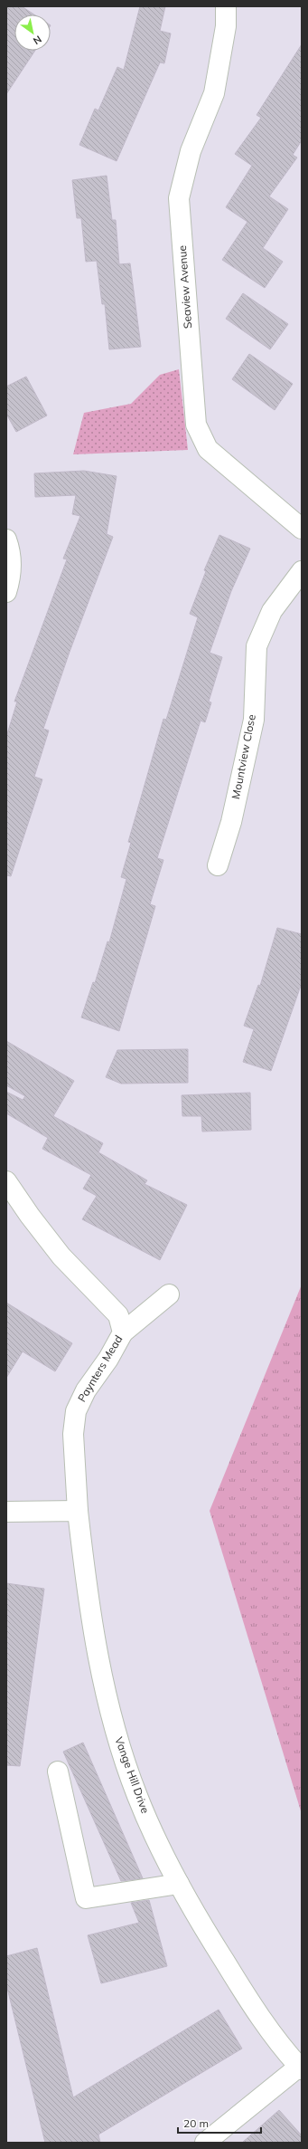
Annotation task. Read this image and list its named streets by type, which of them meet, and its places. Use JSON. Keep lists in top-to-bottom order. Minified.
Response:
{"streets":{"street":["Seaview Avenue","Mountview Close","Paynters Mead","Vange Hill Drive"]},"crossings":[["Paynters Mead","Vange Hill Drive"]],"scale_bar":"20 m","north":"bottom right"}
